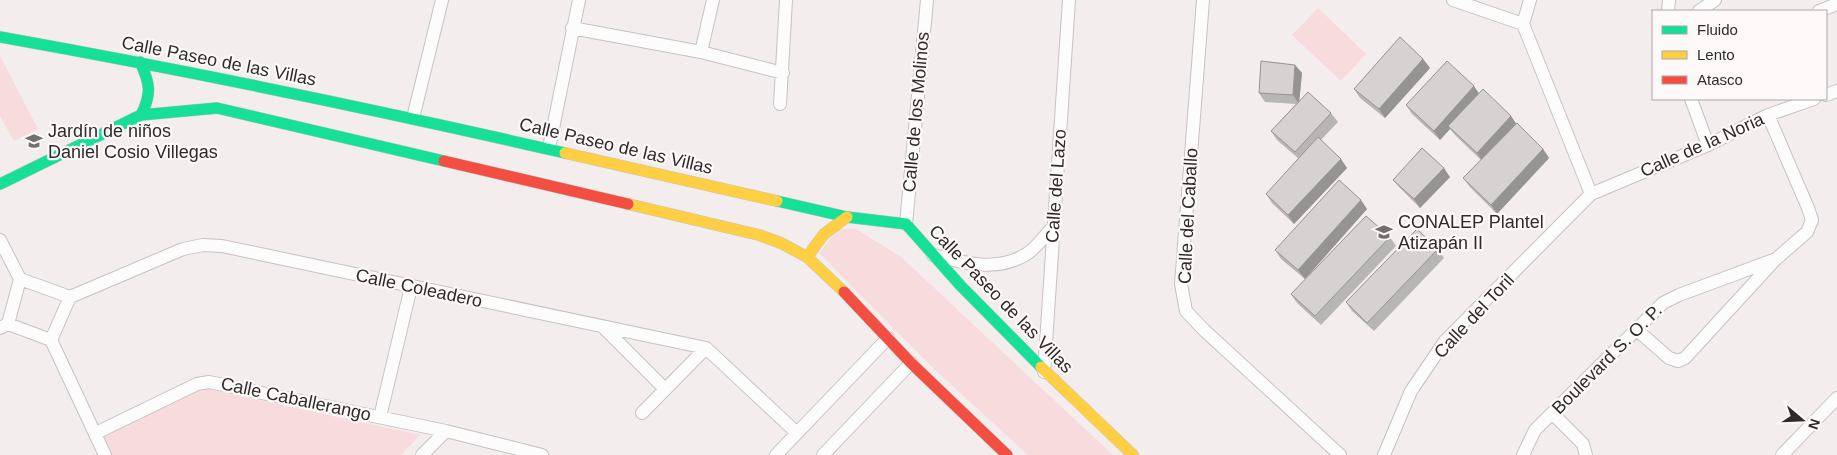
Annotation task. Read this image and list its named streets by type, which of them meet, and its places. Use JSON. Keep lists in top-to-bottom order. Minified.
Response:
{"streets":{"street":["Calle Paseo de las Villas","Calle de los Molinos","Calle de la Noria","Calle del Lazo","Calle del Caballo","Calle Coleadero","Calle del Toril","Boulevard S. O. P.","Calle Caballerango"]},"crossings":[["Calle Paseo de las Villas","Calle de los Molinos"],["Calle Paseo de las Villas","Calle del Lazo"],["Calle de la Noria","Calle del Toril"],["Calle de la Noria","Boulevard S. O. P."]],"places":{"school or university":["Jardín de niños Daniel Cosio Villegas","CONALEP Plantel Atizapán II"]},"legend":["Fluido","Lento","Atasco"],"north":"right"}
